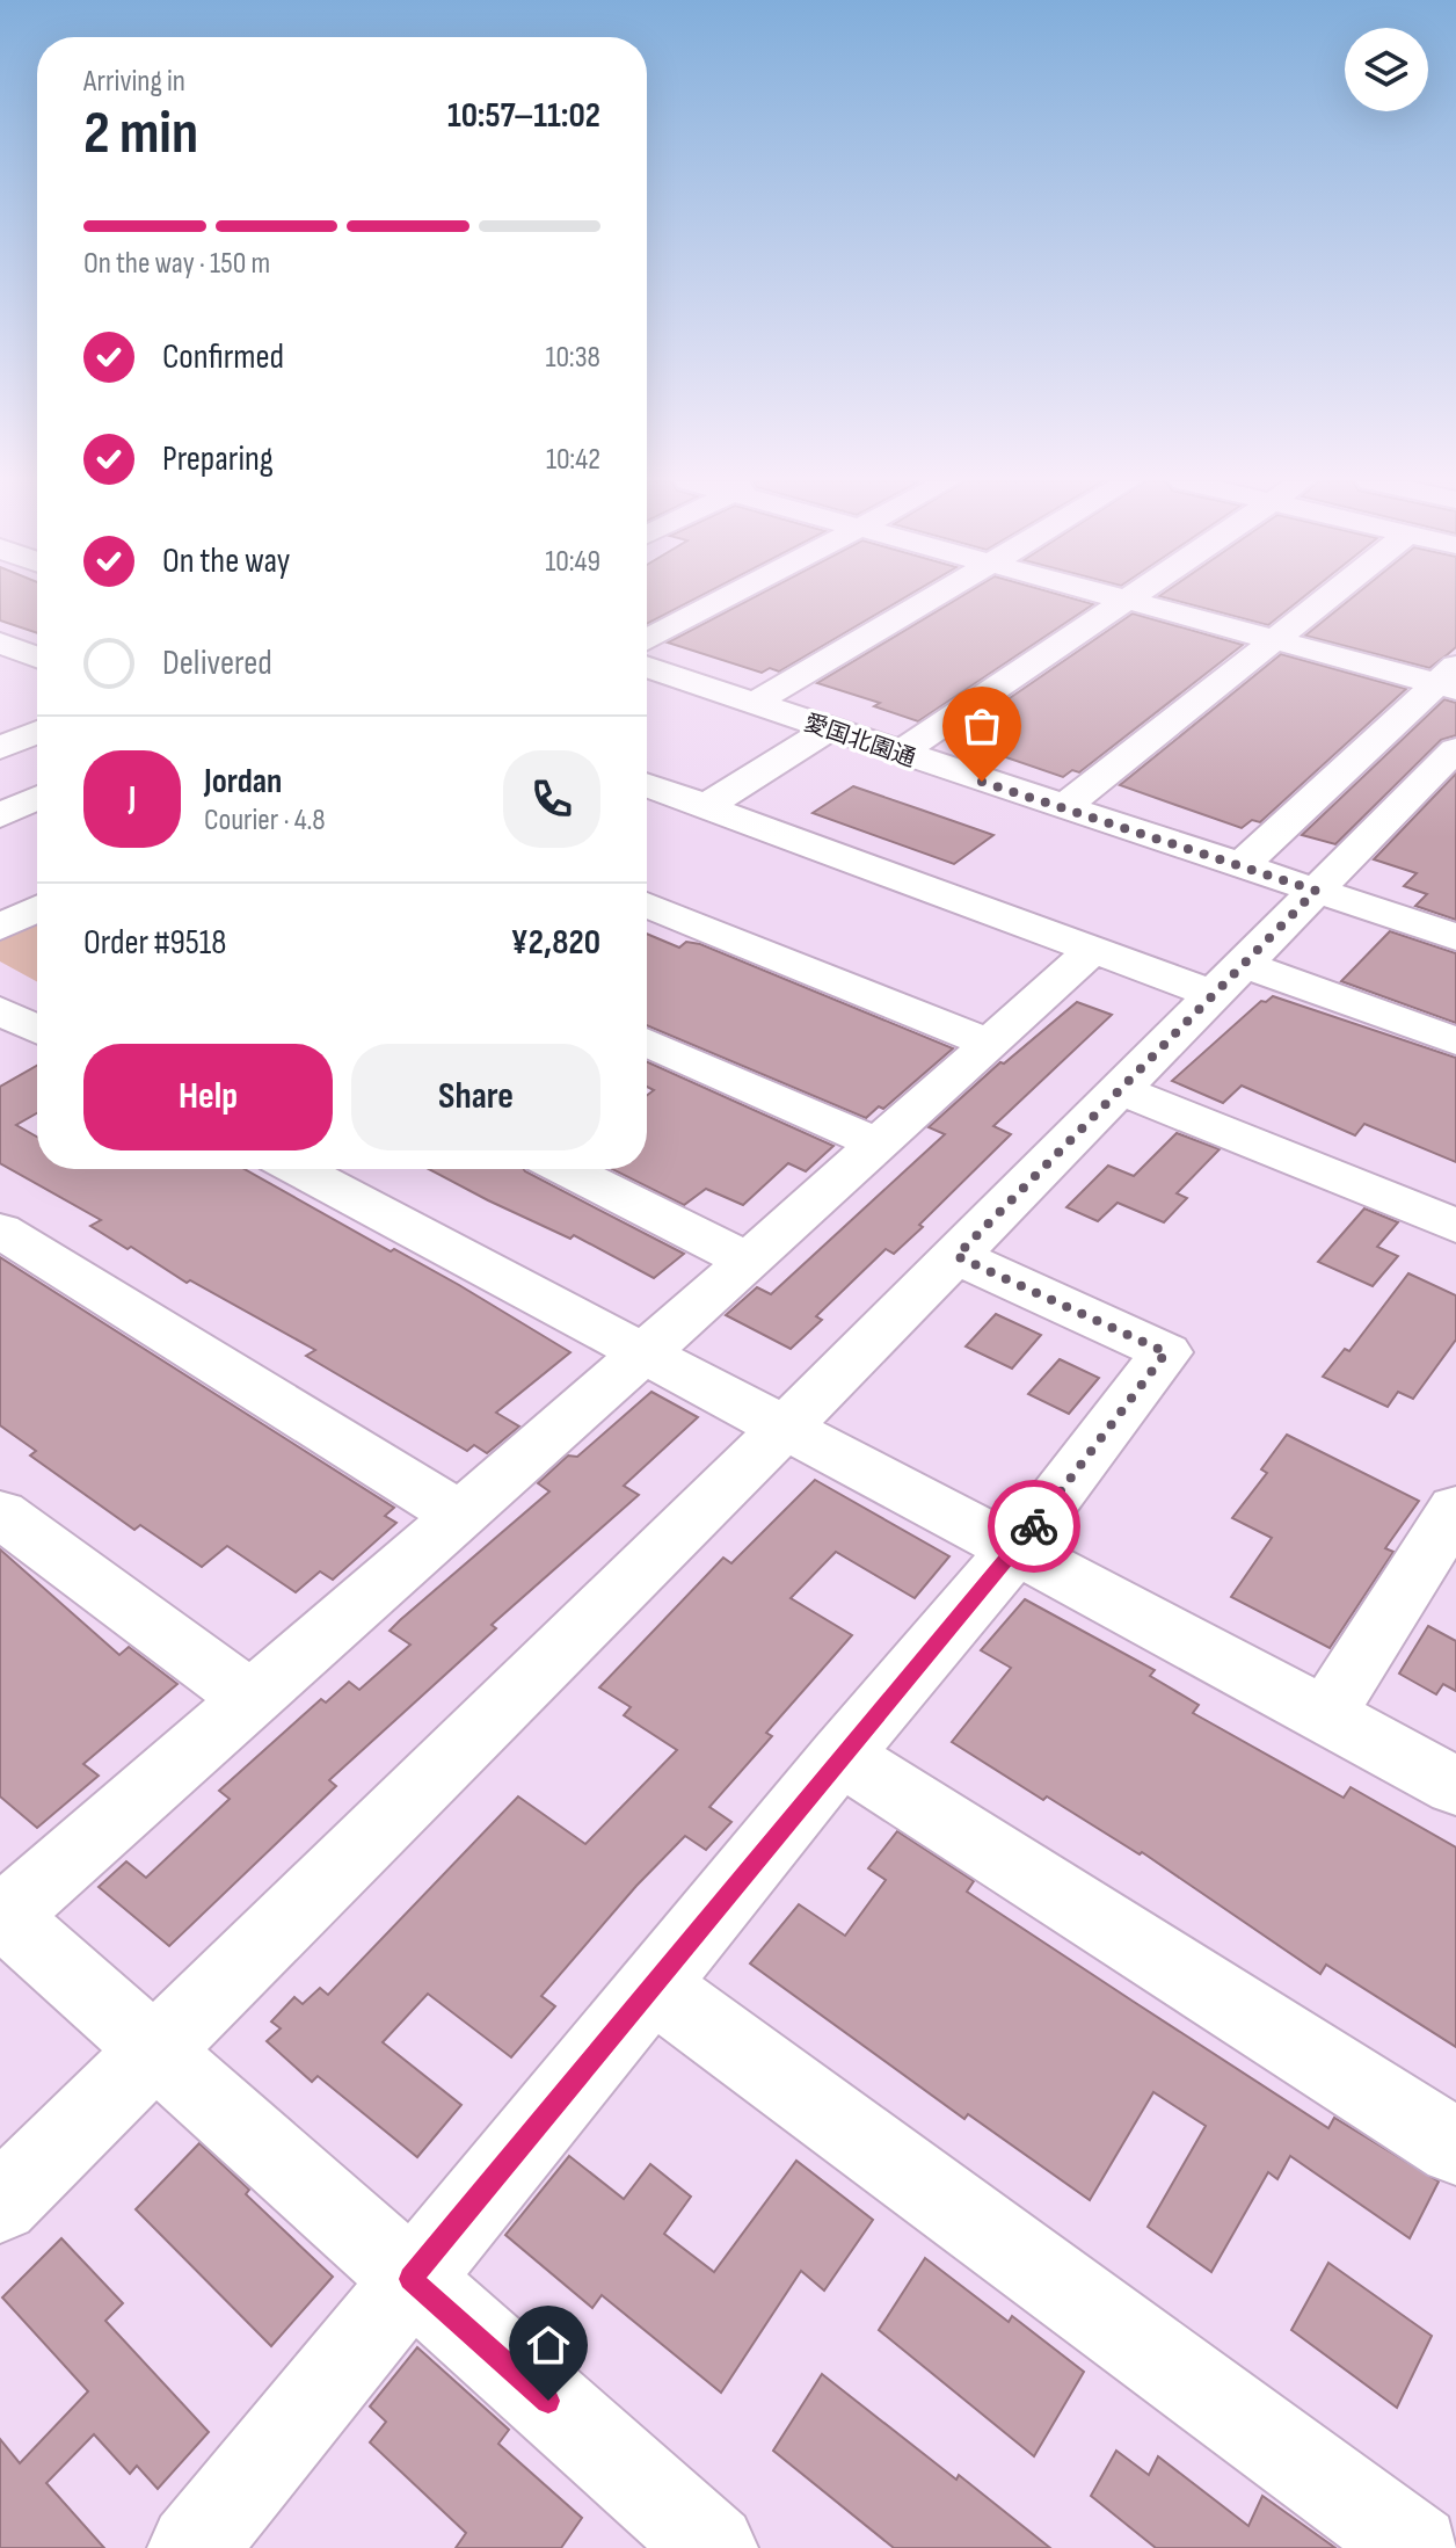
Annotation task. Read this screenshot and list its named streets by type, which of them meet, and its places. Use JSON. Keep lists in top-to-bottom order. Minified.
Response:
{"streets":{"street":["愛国北園通"]},"page":{"heading":["2 min","Arriving in","10:57–11:02"],"panel":["Jordan","Courier · 4.8","Order #9518","¥2,820"],"bar":"On the way · 150 m","list":[["Confirmed","10:38"],["Preparing","10:42"],["On the way","10:49"],"Delivered"],"round":"J","buttons":["Help","Share"]}}
